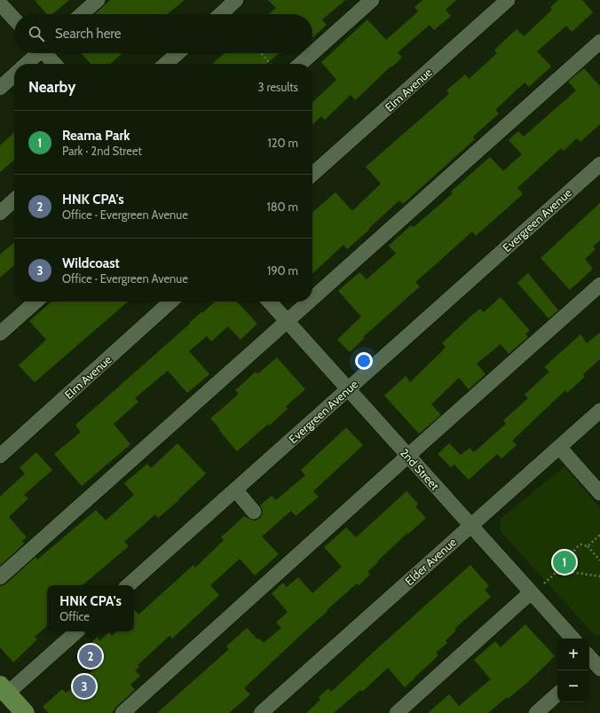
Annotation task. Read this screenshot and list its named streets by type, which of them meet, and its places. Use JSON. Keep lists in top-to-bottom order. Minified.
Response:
{"streets":{"street":["Elm Avenue","Evergreen Avenue","2nd Street","Elder Avenue"]},"crossings":[["Evergreen Avenue","2nd Street"],["2nd Street","Elder Avenue"]],"page":{"search":"Search here","heading":["Nearby","3 results"],"list":[{"mark":"1","name":"Reama Park","note":"Park · 2nd Street","value":"120 m"},{"mark":"2","name":"HNK CPA's","note":"Office · Evergreen Avenue","value":"180 m"},{"mark":"3","name":"Wildcoast","note":"Office · Evergreen Avenue","value":"190 m"}],"pins":["1","2","3"],"popup":["HNK CPA's","Office"],"map_buttons":["+","−"]}}
